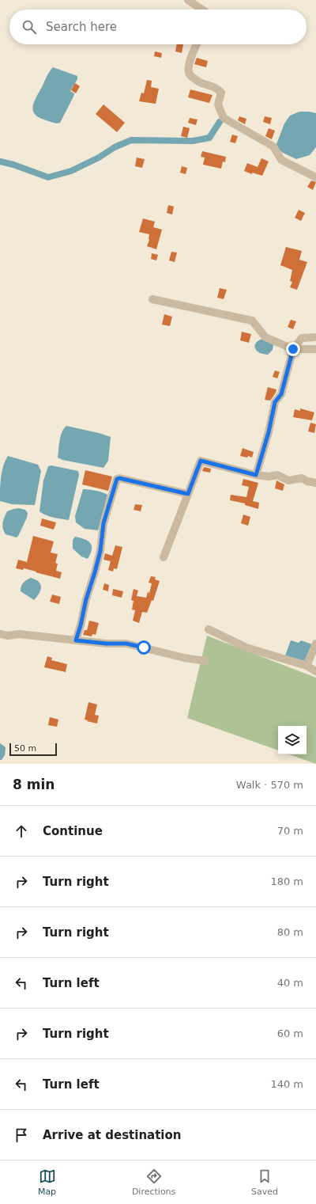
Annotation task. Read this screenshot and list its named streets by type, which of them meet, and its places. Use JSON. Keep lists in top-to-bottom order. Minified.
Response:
{"scale_bar":"50 m","page":{"search":"Search here","scale":"50 m","heading":["8 min","Walk · 570 m"],"list":[["Continue","70 m"],["Turn right","180 m"],["Turn right","80 m"],["Turn left","40 m"],["Turn right","60 m"],["Turn left","140 m"],"Arrive at destination"],"nav":["Map","Directions","Saved"]}}
